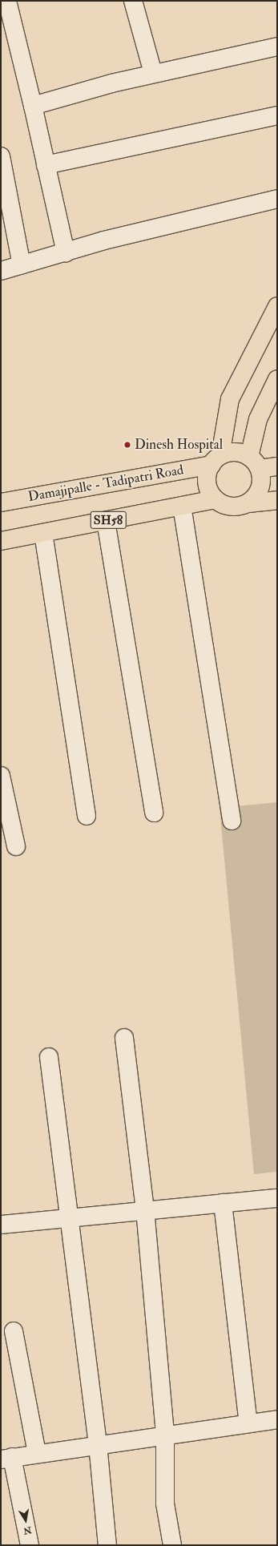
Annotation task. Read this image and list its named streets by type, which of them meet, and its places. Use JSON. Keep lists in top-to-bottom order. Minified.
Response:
{"streets":{"main road":["Damajipalle - Tadipatri Road","SH58"]},"crossings":[["Damajipalle - Tadipatri Road","SH58"]],"places":["Dinesh Hospital"],"north":"bottom"}
